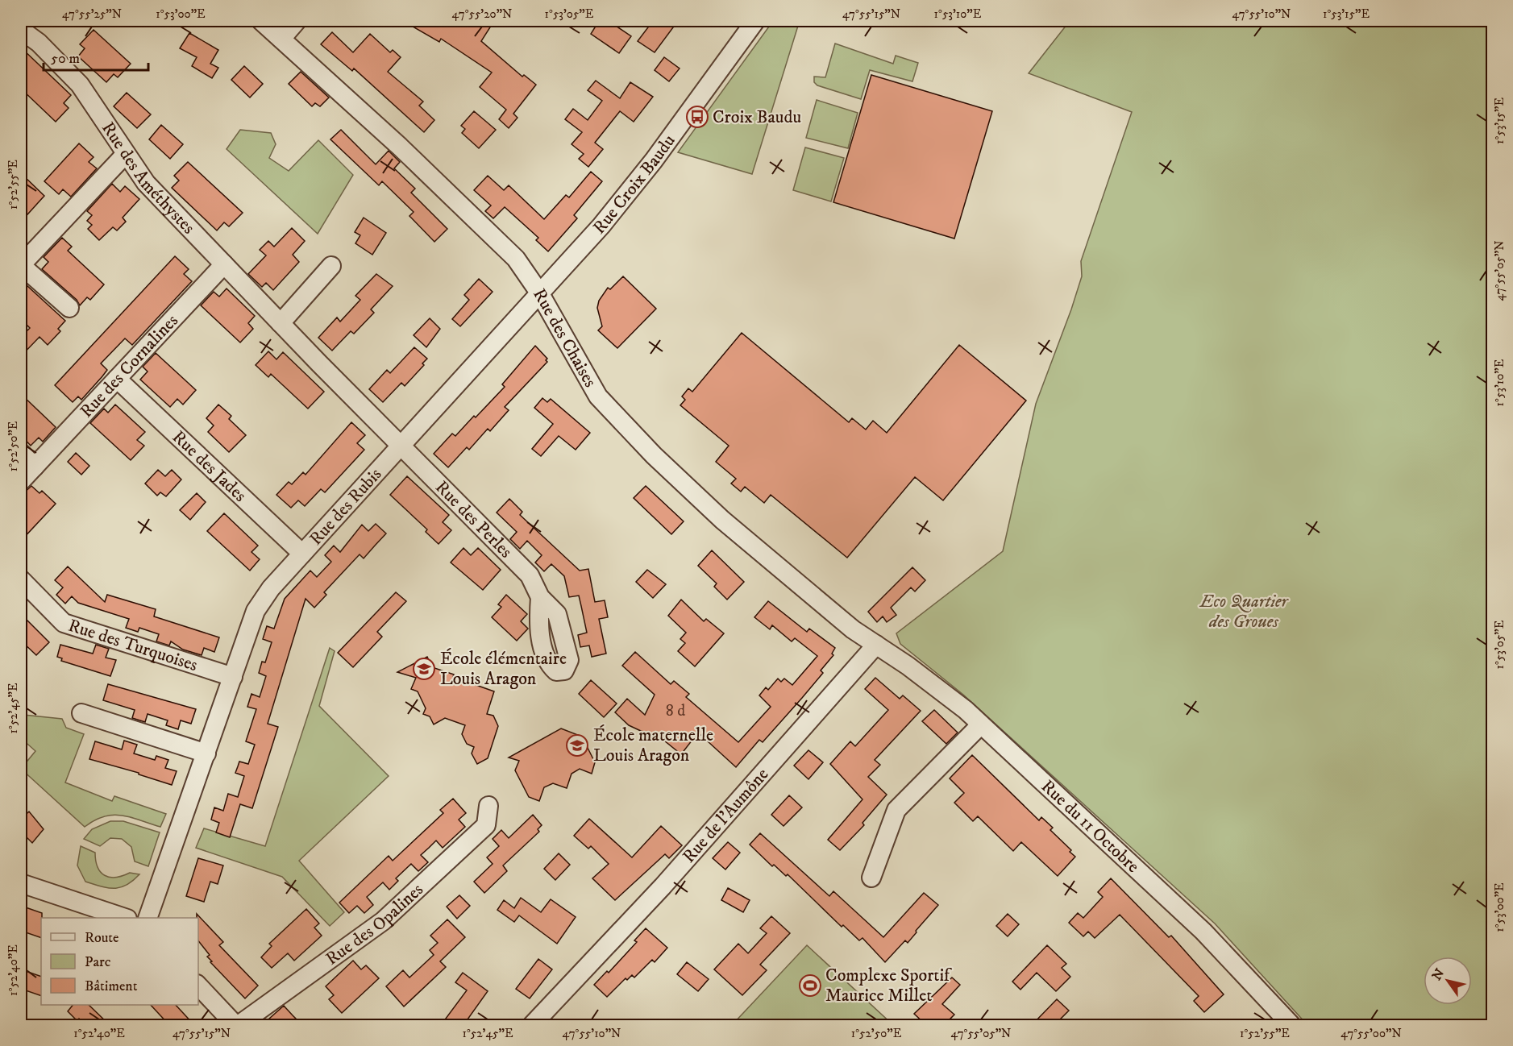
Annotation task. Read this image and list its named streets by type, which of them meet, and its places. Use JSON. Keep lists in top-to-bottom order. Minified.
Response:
{"streets":{"street":["Rue des Améthystes","Rue Croix Baudu","Rue des Chaises","Rue des Cornalines","Rue des Jades","Rue des Rubis","Rue des Perles","Rue des Turquoises","Rue de l'Aumône","Rue du 11 Octobre","Rue des Opalines"]},"crossings":[["Rue des Améthystes","Rue des Cornalines"],["Rue des Améthystes","Rue des Rubis"],["Rue des Améthystes","Rue des Perles"],["Rue Croix Baudu","Rue des Chaises"],["Rue Croix Baudu","Rue des Rubis"],["Rue des Chaises","Rue des Rubis"],["Rue des Chaises","Rue de l'Aumône"],["Rue des Chaises","Rue du 11 Octobre"],["Rue des Cornalines","Rue des Jades"],["Rue des Jades","Rue des Rubis"],["Rue des Rubis","Rue des Perles"],["Rue des Rubis","Rue des Turquoises"],["Rue de l'Aumône","Rue du 11 Octobre"]],"parks":["Eco Quartier des Groues"],"places":{"bus stop":["Croix Baudu"],"school or university":["École élémentaire Louis Aragon","École maternelle Louis Aragon"],"sports":["Complexe Sportif Maurice Millet"]},"house_numbers":["8 d"],"legend":["Route","Parc","Bâtiment"],"scale_bar":"50 m","north":"top left","coordinates":["47°55'25\"N","1°53'00\"E","47°55'20\"N","1°53'05\"E","47°55'15\"N","1°53'10\"E","47°55'10\"N","1°53'15\"E","1°52'55\"E","47°55'05\"N","1°52'50\"E","1°52'45\"E","1°52'40\"E","47°55'00\"N"]}
